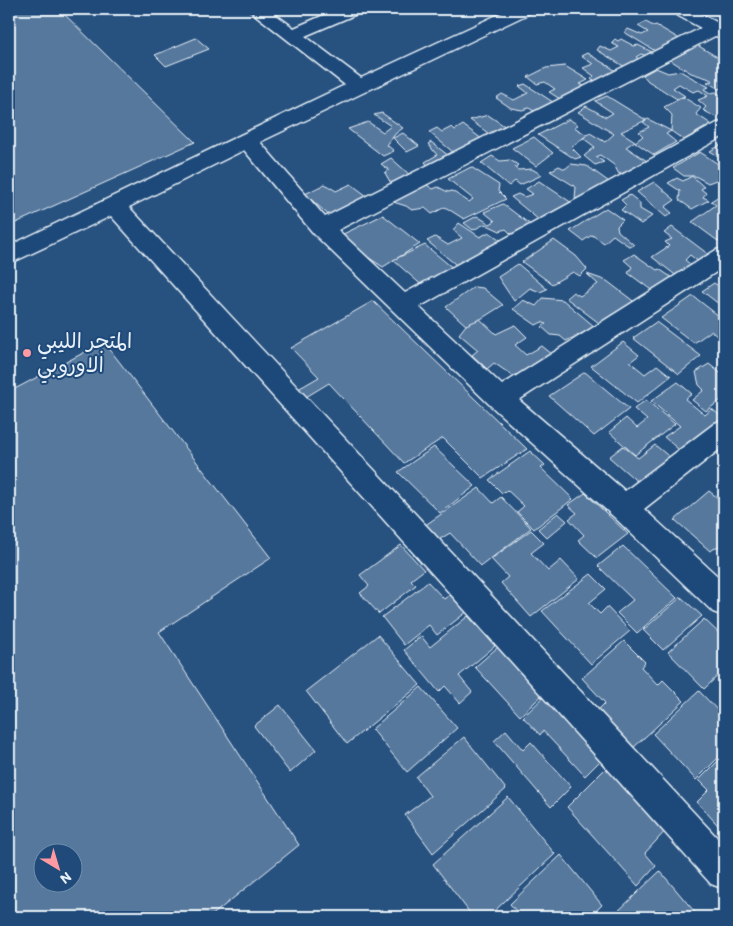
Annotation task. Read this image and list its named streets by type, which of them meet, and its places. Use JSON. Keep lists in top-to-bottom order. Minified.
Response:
{"places":["المتجر الليبي الاوروبي"],"north":"bottom right"}
